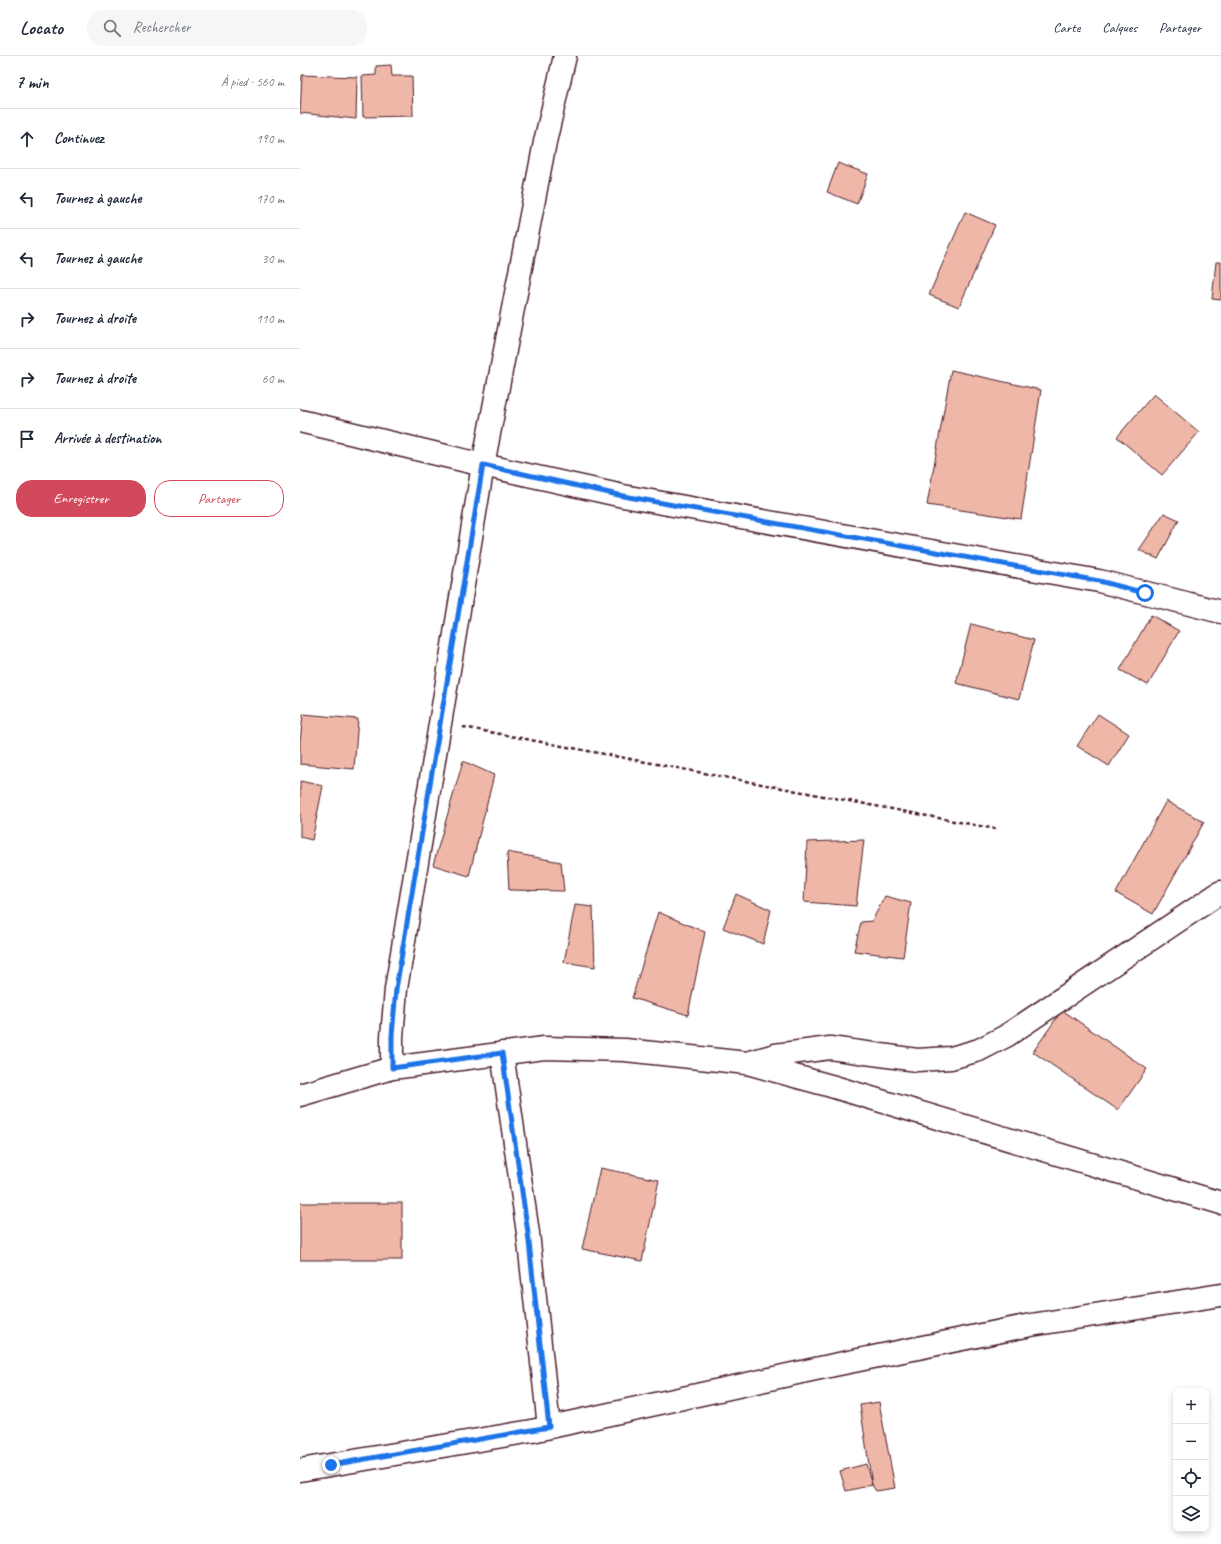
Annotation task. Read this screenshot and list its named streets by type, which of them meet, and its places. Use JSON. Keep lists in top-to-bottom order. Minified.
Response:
{"page":{"header":"Locato","search":"Rechercher","nav":["Carte","Calques","Partager"],"heading":["7 min","À pied · 560 m"],"list":[["Continuez","190 m"],["Tournez à gauche","170 m"],["Tournez à gauche","30 m"],["Tournez à droite","110 m"],["Tournez à droite","60 m"],"Arrivée à destination"],"buttons":["Enregistrer","Partager"],"map_buttons":["+","−"]}}
